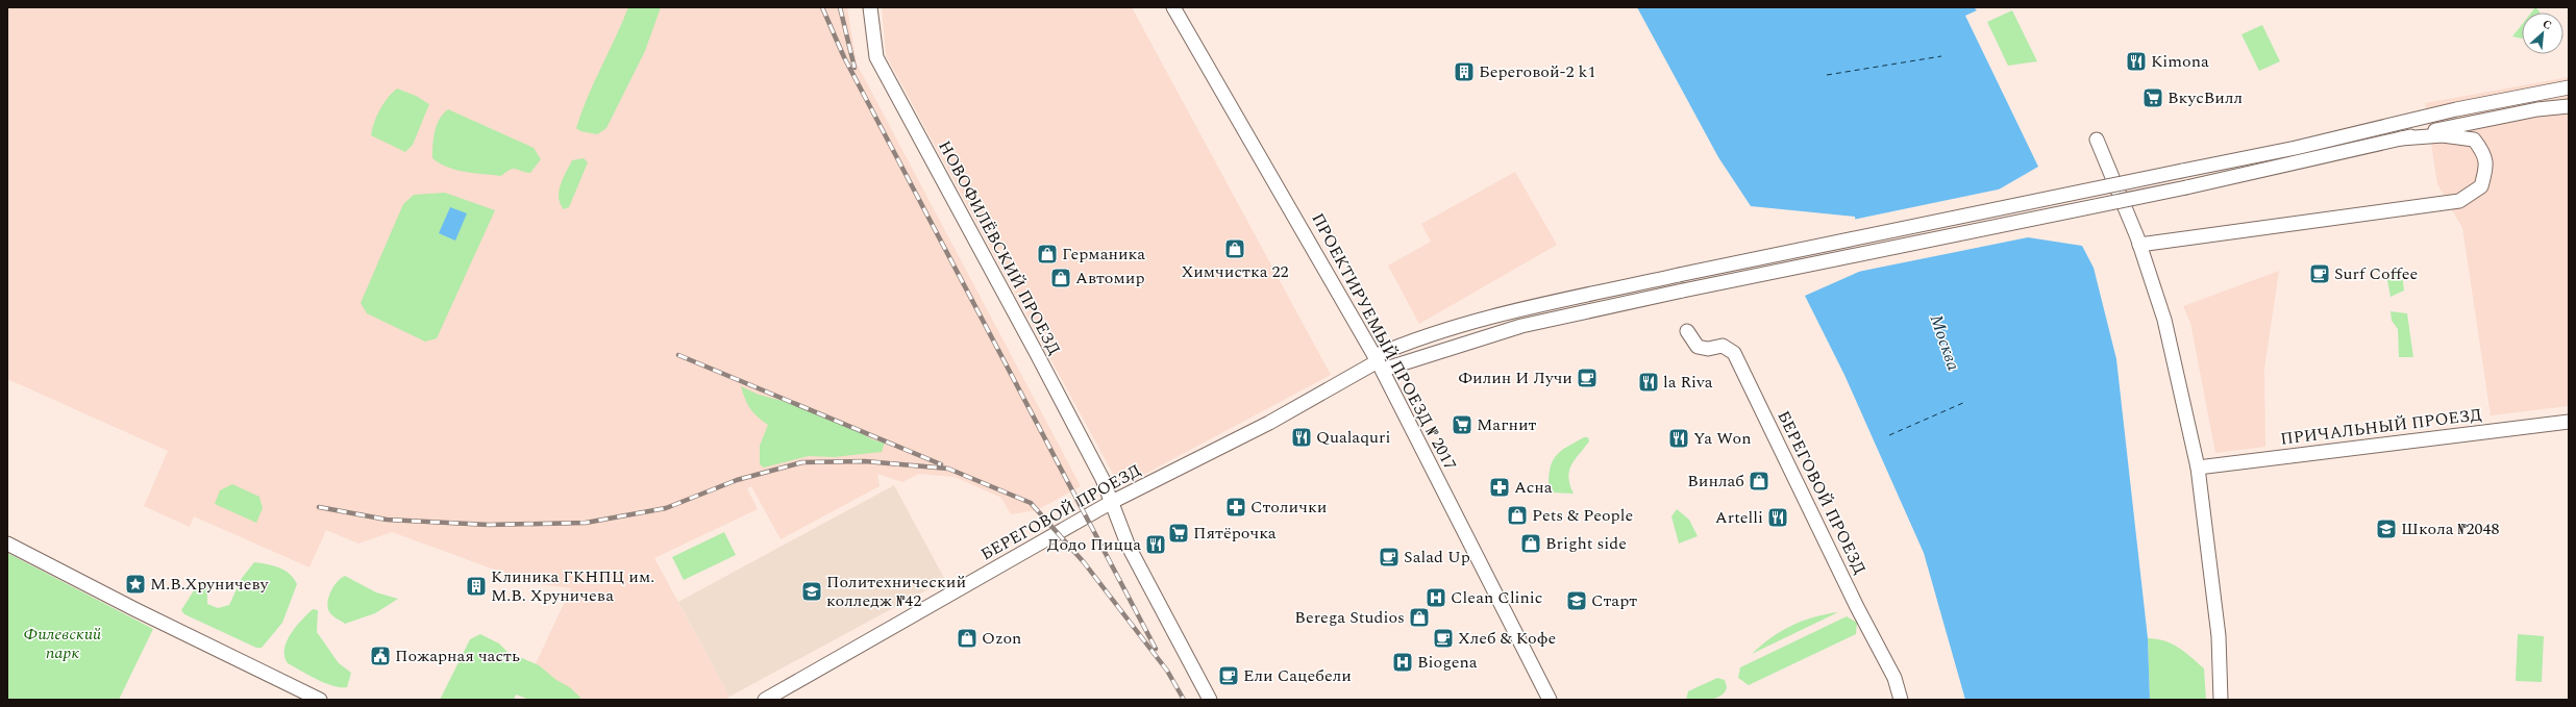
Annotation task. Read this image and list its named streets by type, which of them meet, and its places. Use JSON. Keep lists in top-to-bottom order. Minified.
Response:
{"streets":{"street":["НОВОФИЛЁВСКИЙ ПРОЕЗД","ПРОЕКТИРУЕМЫЙ ПРОЕЗД № 2017","ПРИЧАЛЬНЫЙ ПРОЕЗД","БЕРЕГОВОЙ ПРОЕЗД"]},"crossings":[["НОВОФИЛЁВСКИЙ ПРОЕЗД","БЕРЕГОВОЙ ПРОЕЗД"],["ПРОЕКТИРУЕМЫЙ ПРОЕЗД № 2017","БЕРЕГОВОЙ ПРОЕЗД"]],"water":["Москва"],"parks":["Филевский парк"],"places":{"restaurant":["Kimona","la Riva","Qualaquri","Ya Won","Artelli","Додо Пицца"],"building":["Береговой-2 k1","Клиника ГКНПЦ им. М.В. Хруничева"],"supermarket":["ВкусВилл","Магнит","Пятёрочка"],"shop":["Химчистка 22","Германика","Автомир","Винлаб","Pets & People","Bright side","Berega Studios","Ozon"],"cafe":["Surf Coffee","Филин И Лучи","Salad Up","Хлеб & Кофе","Ели Сацебели"],"pharmacy":["Асна","Столички"],"school or university":["Школа №2048","Политехнический колледж №42","Старт"],"place":["М.В.Хруничеву"],"hospital":["Clean Clinic","Biogena"],"public building":["Пожарная часть"]},"north":"top right"}
